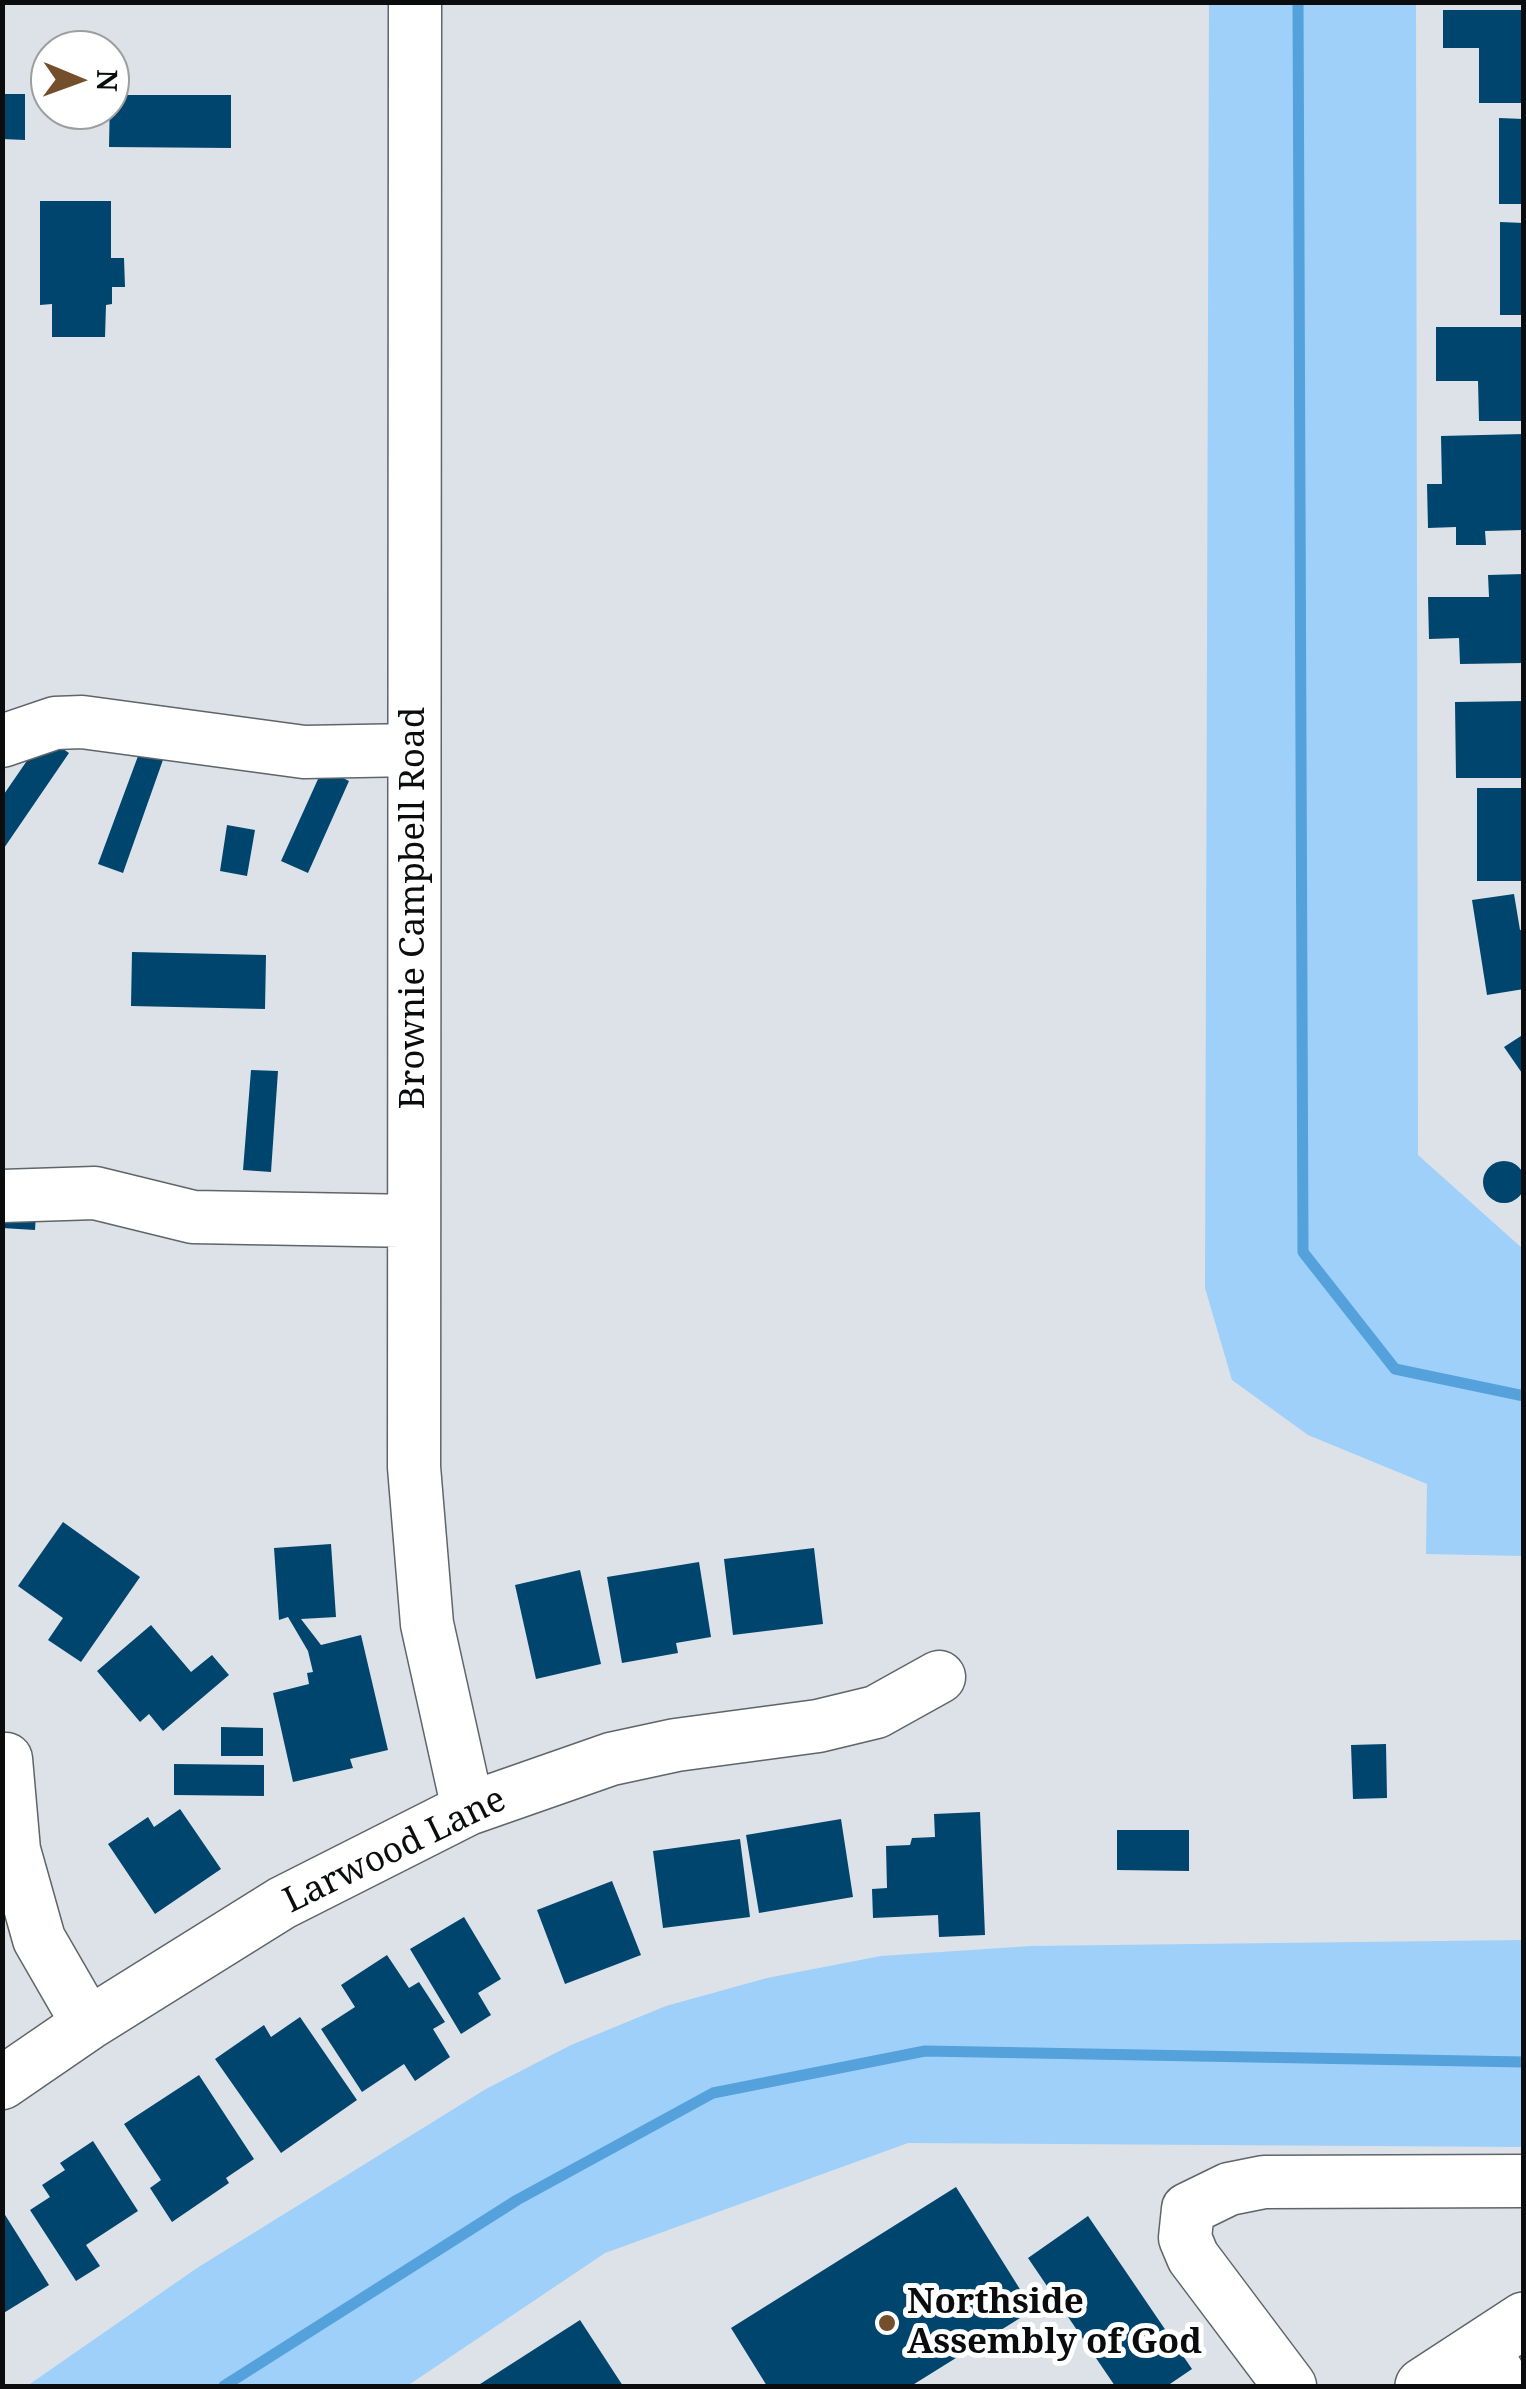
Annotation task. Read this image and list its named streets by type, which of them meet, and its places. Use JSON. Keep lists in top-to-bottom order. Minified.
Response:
{"streets":{"street":["Brownie Campbell Road","Larwood Lane"]},"crossings":[["Brownie Campbell Road","Larwood Lane"]],"places":["Northside Assembly of God"],"north":"right"}
